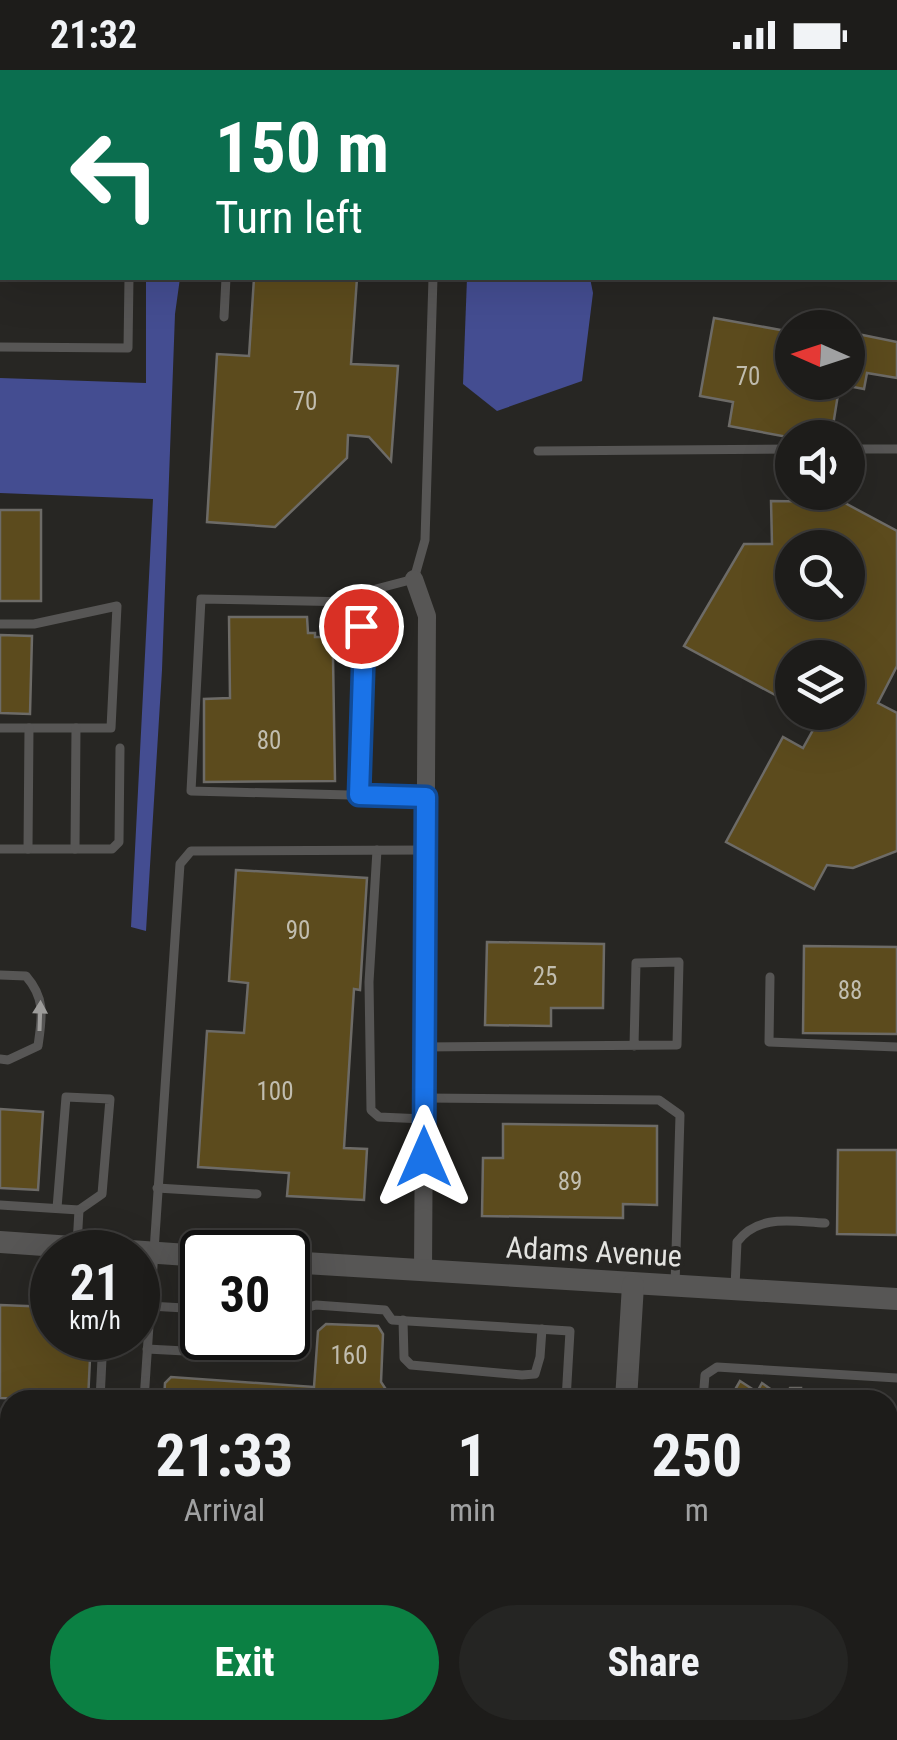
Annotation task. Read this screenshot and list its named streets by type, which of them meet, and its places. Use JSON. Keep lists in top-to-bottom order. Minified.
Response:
{"streets":{"street":["Adams Avenue"]},"house_numbers":["70","70","80","90","25","88","100","89","160"],"north":"left","page":{"status":"21:32","turn":["150 m","Turn left"],"speed":"21 km/h","limit":"30","eta":["21:33","Arrival","1","min","250","m"],"buttons":["Exit","Share"]}}
